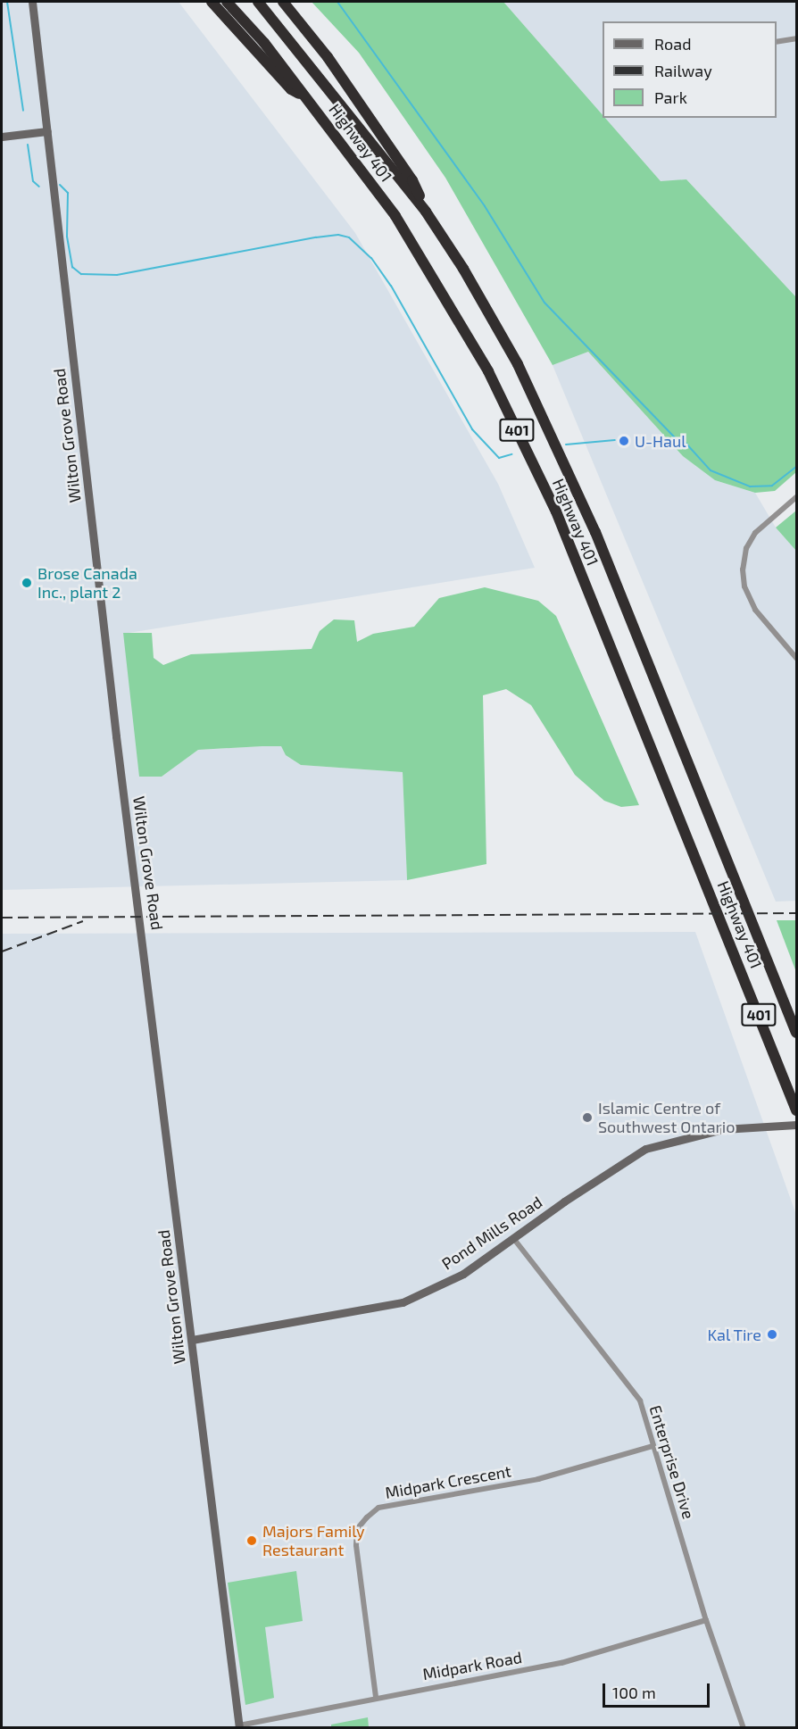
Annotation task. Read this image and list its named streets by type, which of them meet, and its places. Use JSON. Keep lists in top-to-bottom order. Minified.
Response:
{"streets":{"highway":["Highway 401","401"],"main road":["Wilton Grove Road","Pond Mills Road"],"street":["Enterprise Drive","Midpark Crescent","Midpark Road"]},"crossings":[["Wilton Grove Road","Pond Mills Road"],["Wilton Grove Road","Midpark Road"],["Pond Mills Road","Enterprise Drive"],["Enterprise Drive","Midpark Crescent"],["Enterprise Drive","Midpark Road"],["Midpark Crescent","Midpark Road"]],"places":["U-Haul","Brose Canada Inc., plant 2","Islamic Centre of Southwest Ontario","Kal Tire","Majors Family Restaurant"],"legend":["Road","Railway","Park"],"scale_bar":"100 m"}
